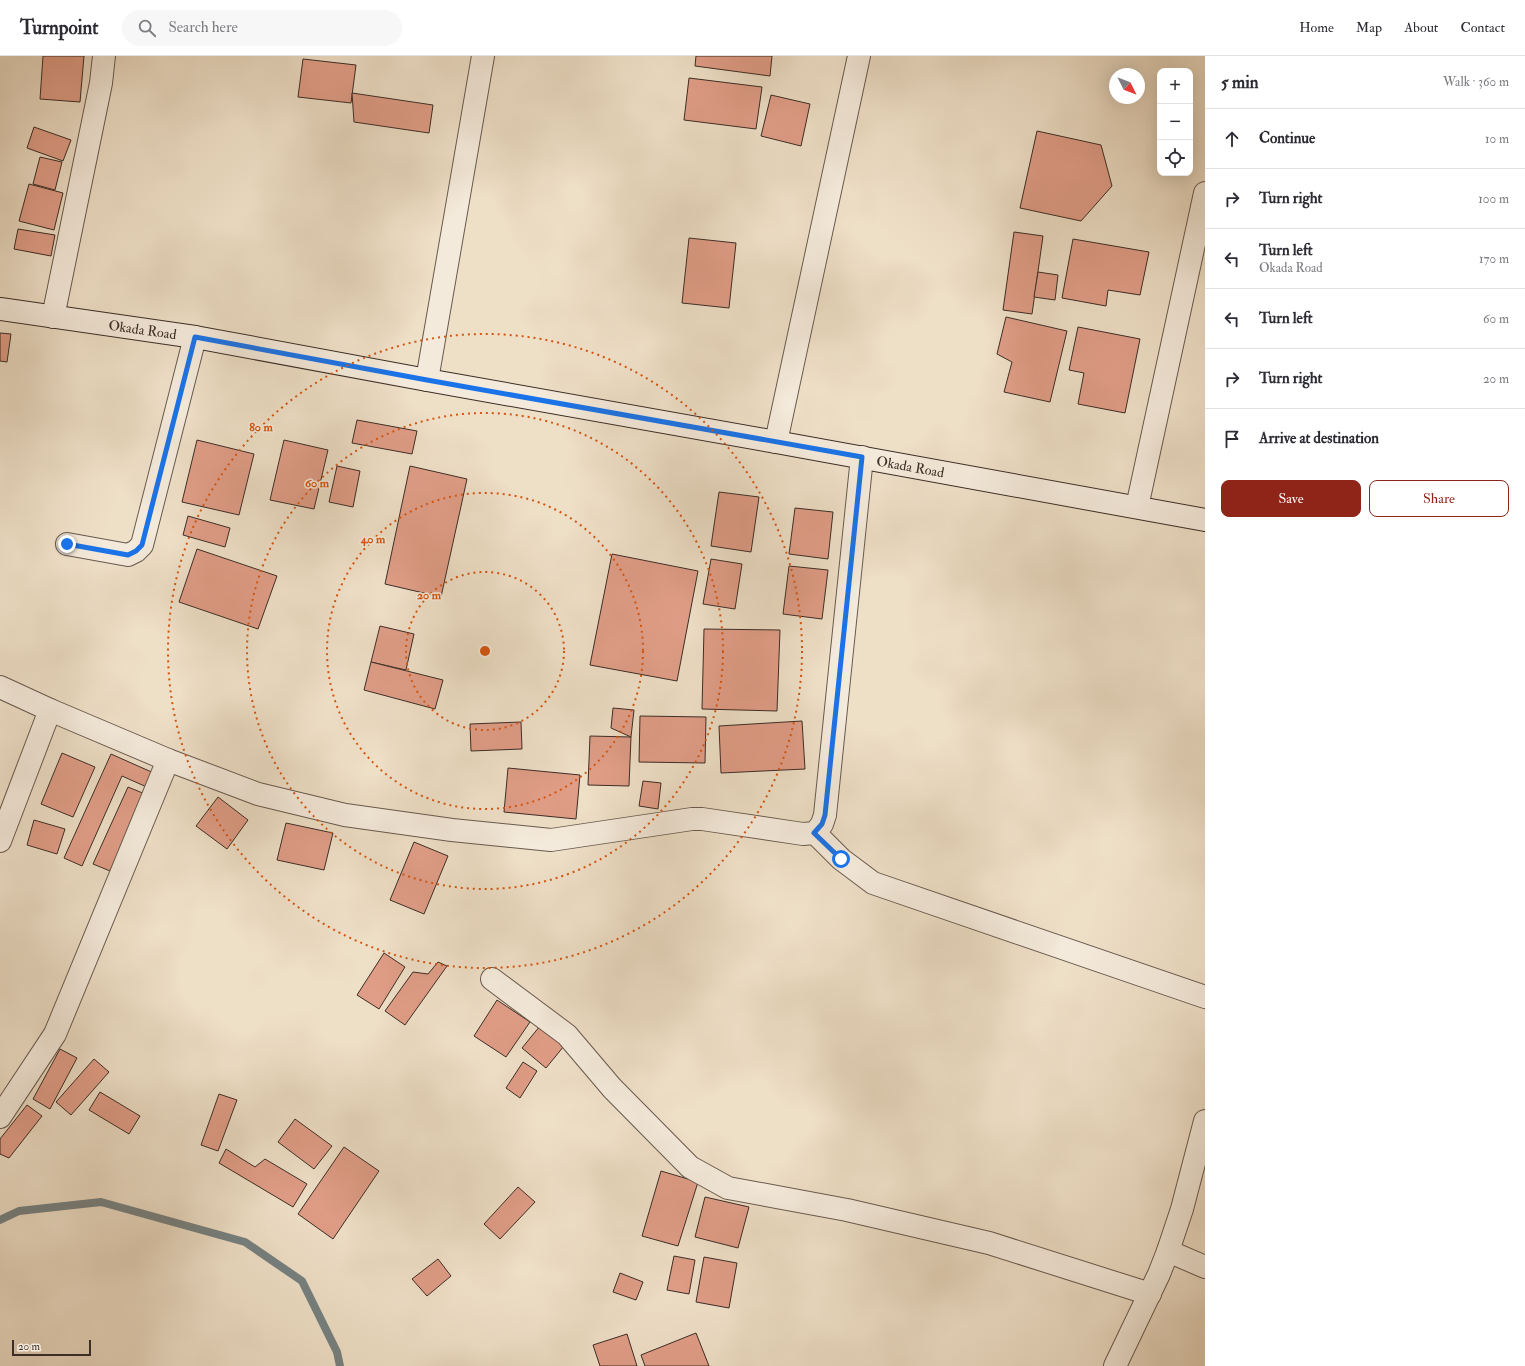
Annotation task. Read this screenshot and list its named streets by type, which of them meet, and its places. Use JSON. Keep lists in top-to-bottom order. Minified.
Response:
{"streets":{"street":["Okada Road"]},"scale_bar":"20 m","north":"bottom right","page":{"header":"Turnpoint","search":"Search here","nav":["Home","Map","About","Contact"],"heading":["5 min","Walk · 360 m"],"map_buttons":["+","−"],"list":[["Continue","10 m"],["Turn right","100 m"],["Turn left","Okada Road","170 m"],["Turn left","60 m"],["Turn right","20 m"],"Arrive at destination"],"buttons":["Save","Share"],"scale":"20 m"},"rings":["80 m","60 m","40 m","20 m"]}
